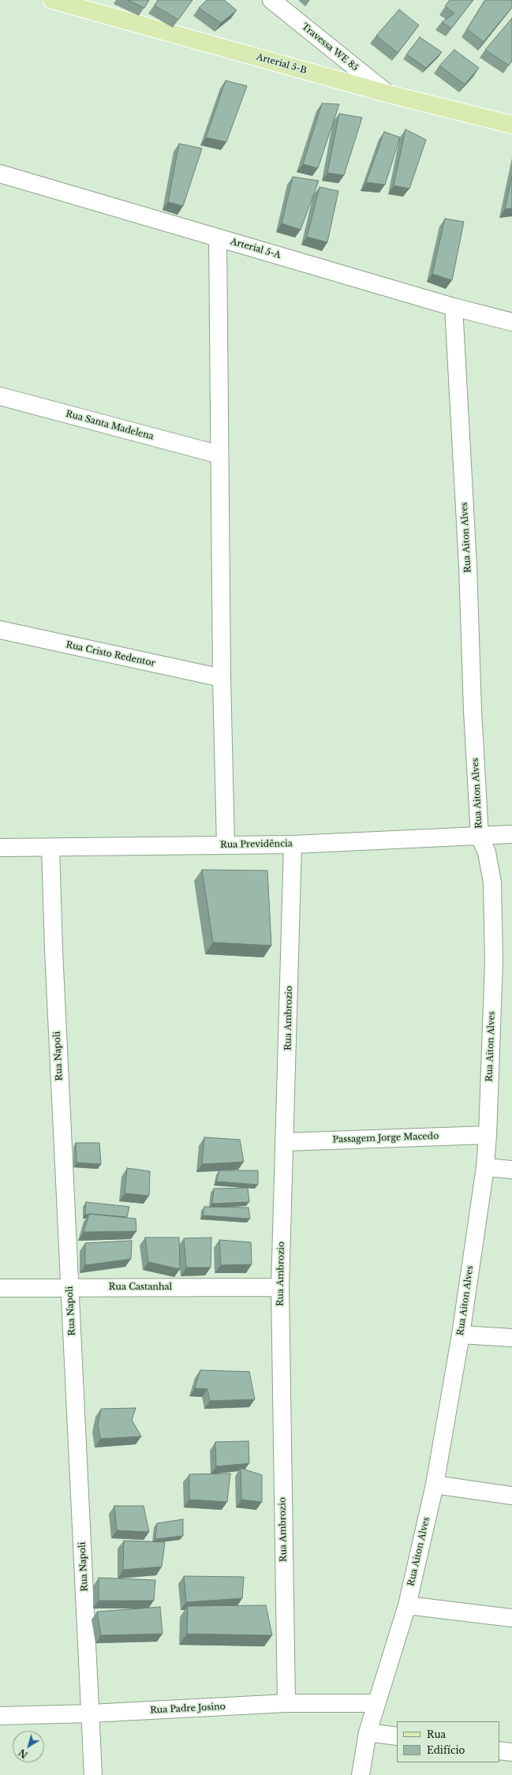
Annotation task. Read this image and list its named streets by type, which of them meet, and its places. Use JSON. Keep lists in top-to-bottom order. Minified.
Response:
{"streets":{"main road":["Arterial 5-B"],"street":["Travessa WE 85","Arterial 5-A","Rua Santa Madelena","Rua Aiton Alves","Rua Cristo Redentor","Rua Previdência","Rua Ambrozio","Rua Napoli","Passagem Jorge Macedo","Rua Castanhal","Rua Padre Josino"]},"crossings":[["Travessa WE 85","Arterial 5-B"],["Arterial 5-A","Rua Aiton Alves"],["Rua Aiton Alves","Rua Previdência"],["Rua Aiton Alves","Passagem Jorge Macedo"],["Rua Aiton Alves","Rua Padre Josino"],["Rua Previdência","Rua Ambrozio"],["Rua Previdência","Rua Napoli"],["Rua Ambrozio","Passagem Jorge Macedo"],["Rua Ambrozio","Rua Castanhal"],["Rua Ambrozio","Rua Padre Josino"],["Rua Napoli","Rua Castanhal"],["Rua Napoli","Rua Padre Josino"]],"legend":["Rua","Edifício"],"north":"bottom left"}
